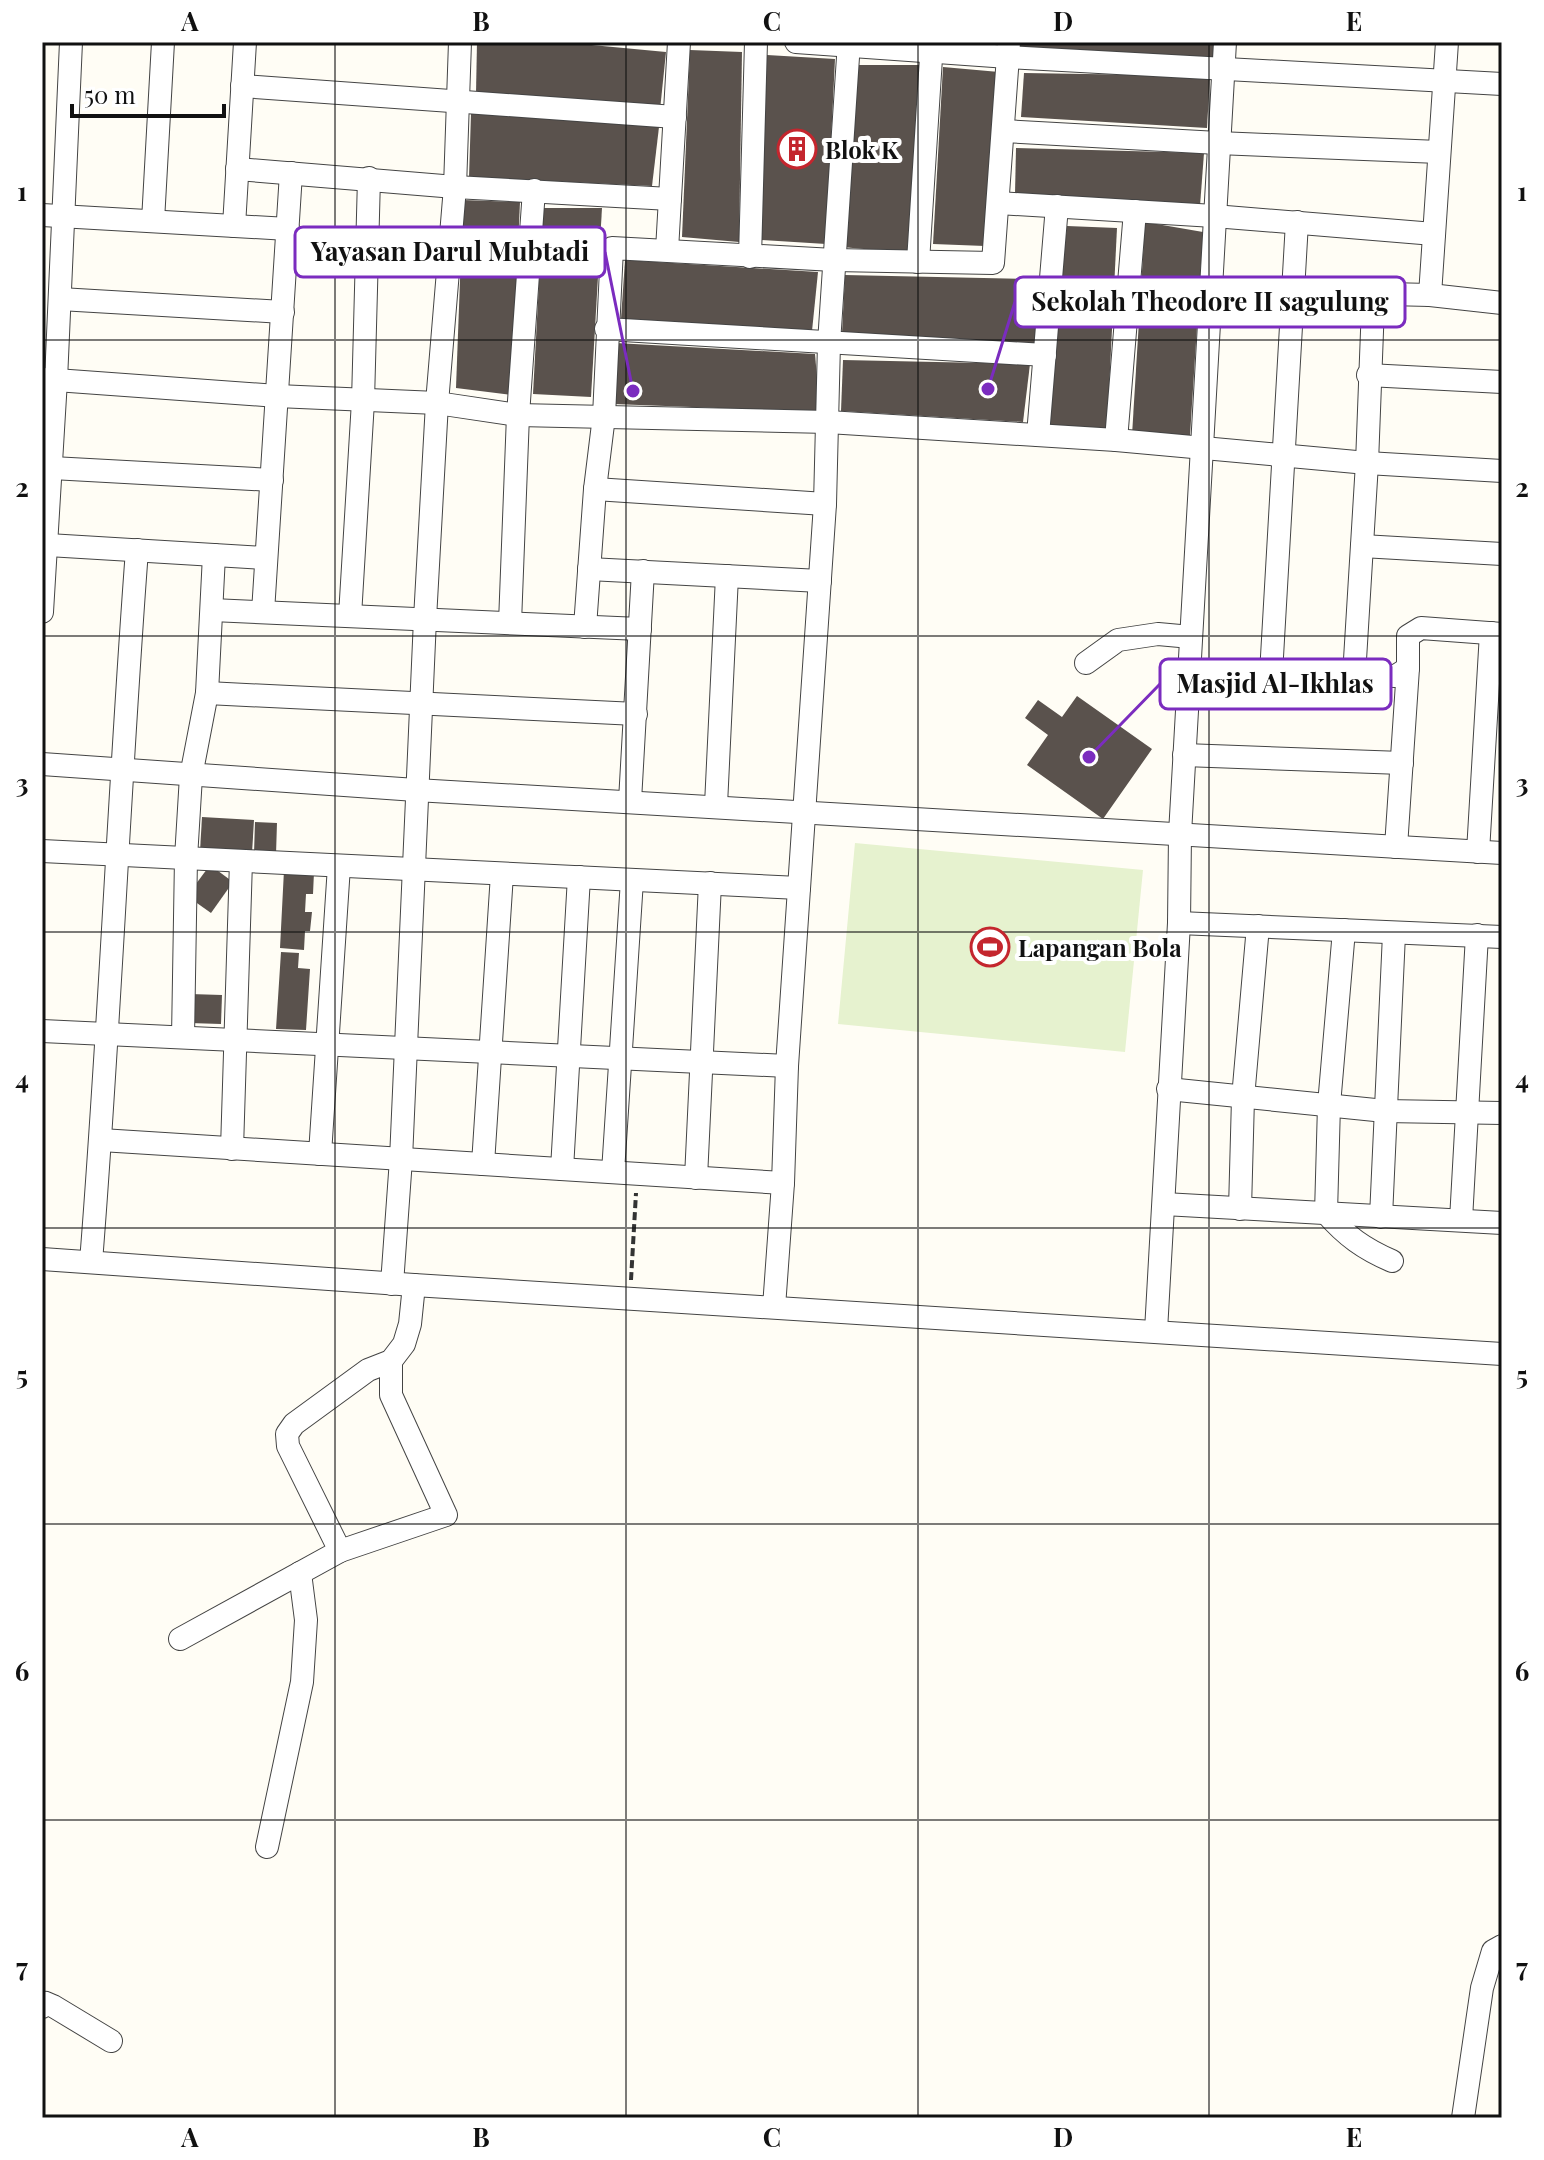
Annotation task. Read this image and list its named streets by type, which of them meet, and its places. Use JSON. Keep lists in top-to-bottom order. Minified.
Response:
{"places":{"building":["Blok K"],"other":["Sekolah Theodore II sagulung","Yayasan Darul Mubtadi","Masjid Al-Ikhlas"],"sports":["Lapangan Bola"]},"scale_bar":"50 m","grid":{"columns":["A","B","C","D","E"],"rows":["1","2","3","4","5","6","7"]}}
